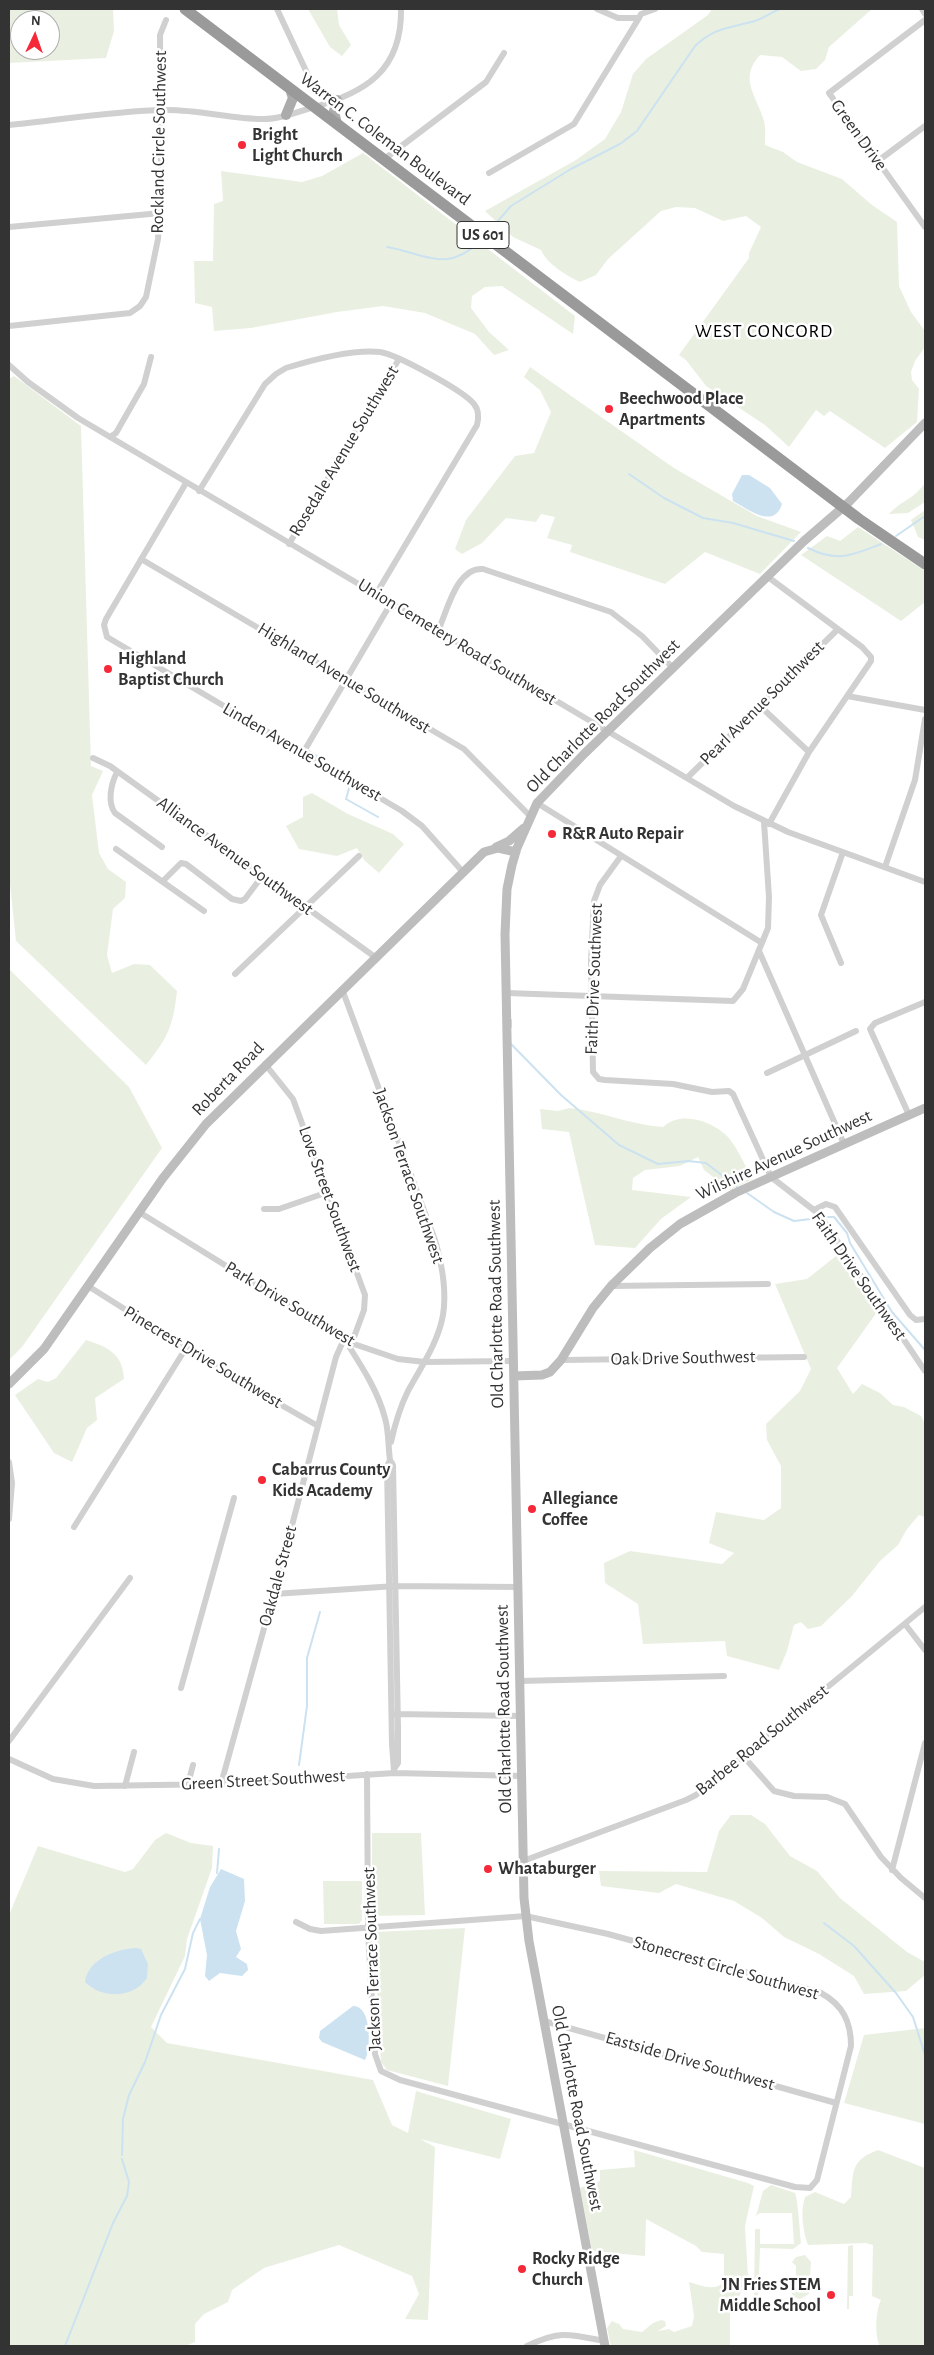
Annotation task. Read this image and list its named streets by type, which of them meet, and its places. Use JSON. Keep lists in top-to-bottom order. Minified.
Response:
{"streets":{"highway":["Warren C. Coleman Boulevard","US 601"],"main road":["Old Charlotte Road Southwest","Roberta Road","Wilshire Avenue Southwest"],"street":["Green Drive","Rockland Circle Southwest","Rosedale Avenue Southwest","Union Cemetery Road Southwest","Highland Avenue Southwest","Pearl Avenue Southwest","Linden Avenue Southwest","Alliance Avenue Southwest","Faith Drive Southwest","Jackson Terrace Southwest","Love Street Southwest","Park Drive Southwest","Pinecrest Drive Southwest","Oak Drive Southwest","Oakdale Street","Barbee Road Southwest","Green Street Southwest","Stonecrest Circle Southwest","Eastside Drive Southwest"]},"crossings":[["Warren C. Coleman Boulevard","Old Charlotte Road Southwest"],["Rosedale Avenue Southwest","Union Cemetery Road Southwest"],["Union Cemetery Road Southwest","Pearl Avenue Southwest"],["Union Cemetery Road Southwest","Old Charlotte Road Southwest"],["Highland Avenue Southwest","Old Charlotte Road Southwest"],["Highland Avenue Southwest","Linden Avenue Southwest"],["Highland Avenue Southwest","Roberta Road"],["Old Charlotte Road Southwest","Roberta Road"],["Old Charlotte Road Southwest","Wilshire Avenue Southwest"],["Old Charlotte Road Southwest","Jackson Terrace Southwest"],["Old Charlotte Road Southwest","Park Drive Southwest"],["Old Charlotte Road Southwest","Barbee Road Southwest"],["Old Charlotte Road Southwest","Green Street Southwest"],["Old Charlotte Road Southwest","Stonecrest Circle Southwest"],["Old Charlotte Road Southwest","Eastside Drive Southwest"],["Linden Avenue Southwest","Roberta Road"],["Alliance Avenue Southwest","Roberta Road"],["Faith Drive Southwest","Wilshire Avenue Southwest"],["Roberta Road","Jackson Terrace Southwest"],["Roberta Road","Love Street Southwest"],["Roberta Road","Park Drive Southwest"],["Roberta Road","Pinecrest Drive Southwest"],["Wilshire Avenue Southwest","Oak Drive Southwest"],["Jackson Terrace Southwest","Love Street Southwest"],["Jackson Terrace Southwest","Park Drive Southwest"],["Jackson Terrace Southwest","Green Street Southwest"],["Jackson Terrace Southwest","Stonecrest Circle Southwest"],["Love Street Southwest","Park Drive Southwest"],["Park Drive Southwest","Oakdale Street"],["Pinecrest Drive Southwest","Oakdale Street"],["Oakdale Street","Green Street Southwest"],["Stonecrest Circle Southwest","Eastside Drive Southwest"]],"districts":["WEST CONCORD"],"places":["Bright Light Church","Beechwood Place Apartments","Highland Baptist Church","R&R Auto Repair","Cabarrus County Kids Academy","Allegiance Coffee","Whataburger","Rocky Ridge Church","JN Fries STEM Middle School"],"north":"top"}
